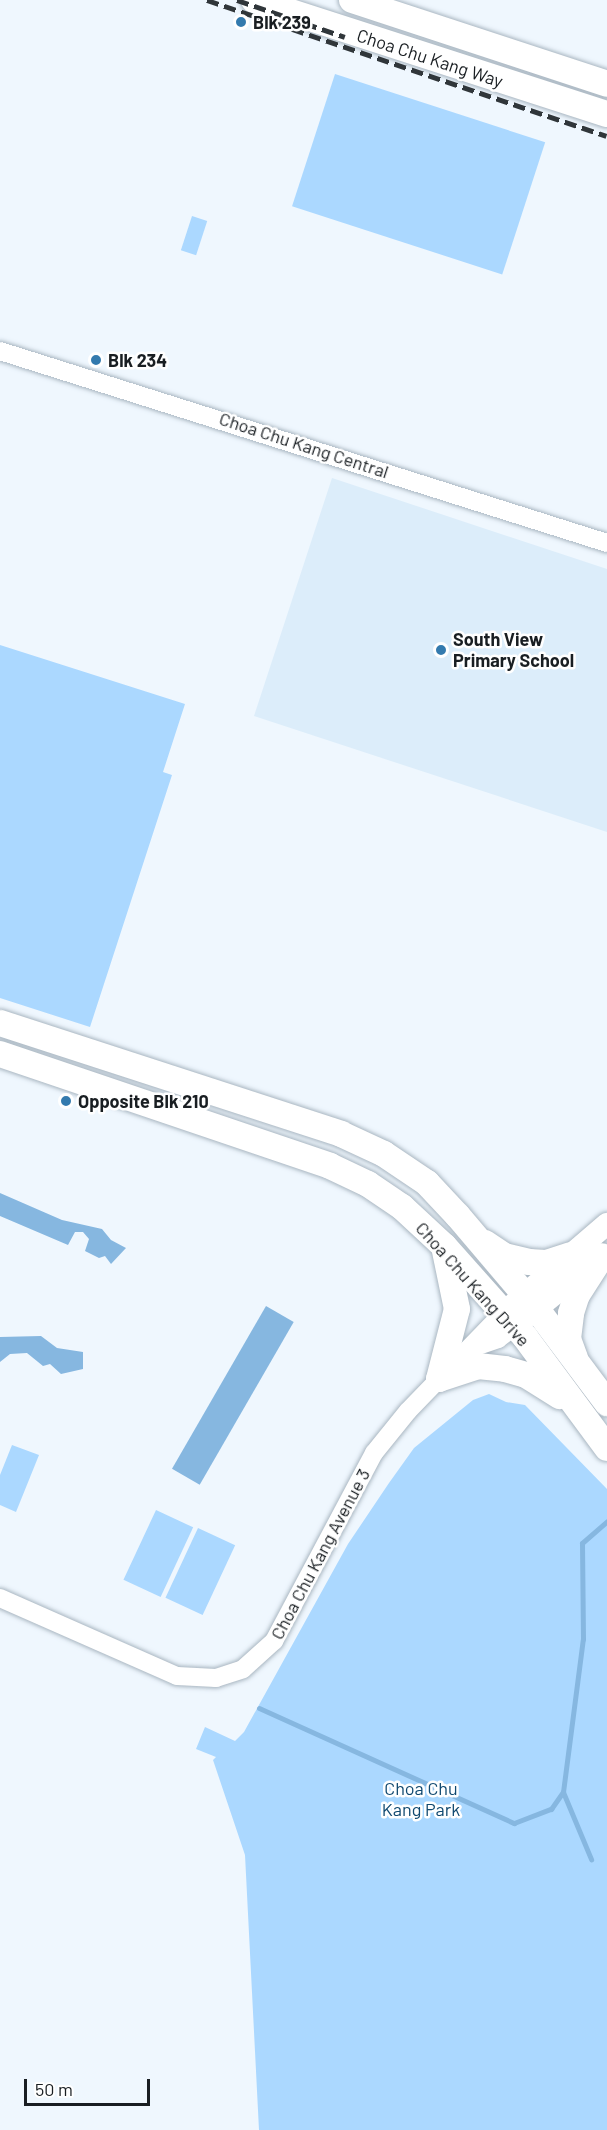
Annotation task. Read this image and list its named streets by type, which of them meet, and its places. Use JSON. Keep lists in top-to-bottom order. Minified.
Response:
{"streets":{"main road":["Choa Chu Kang Way","Choa Chu Kang Drive"],"street":["Choa Chu Kang Central","Choa Chu Kang Avenue 3"]},"crossings":[["Choa Chu Kang Drive","Choa Chu Kang Avenue 3"]],"parks":["Choa Chu Kang Park"],"places":["Blk 239","Blk 234","South View Primary School","Opposite Blk 210"],"scale_bar":"50 m"}
